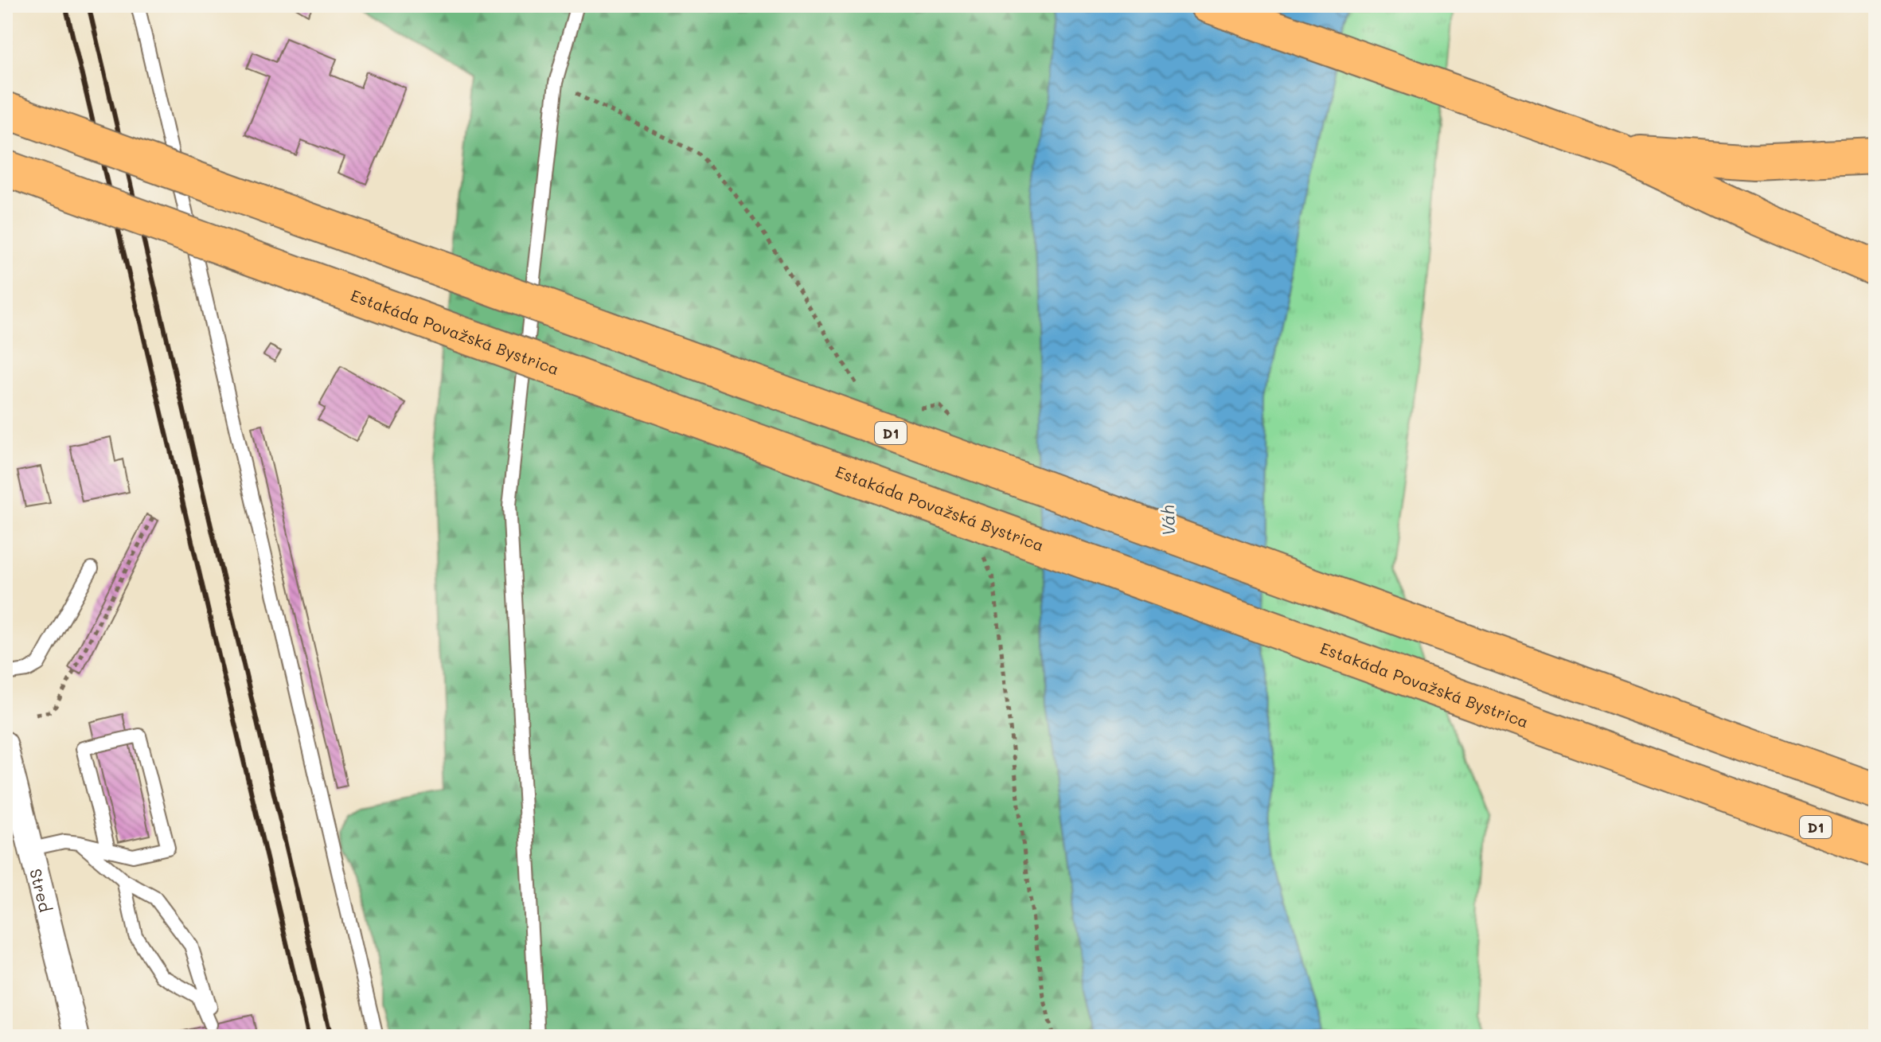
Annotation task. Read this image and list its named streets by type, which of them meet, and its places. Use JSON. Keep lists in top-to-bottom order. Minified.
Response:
{"streets":{"highway":["Estakáda Považská Bystrica","D1"],"street":["Stred"]},"water":["Váh"]}
